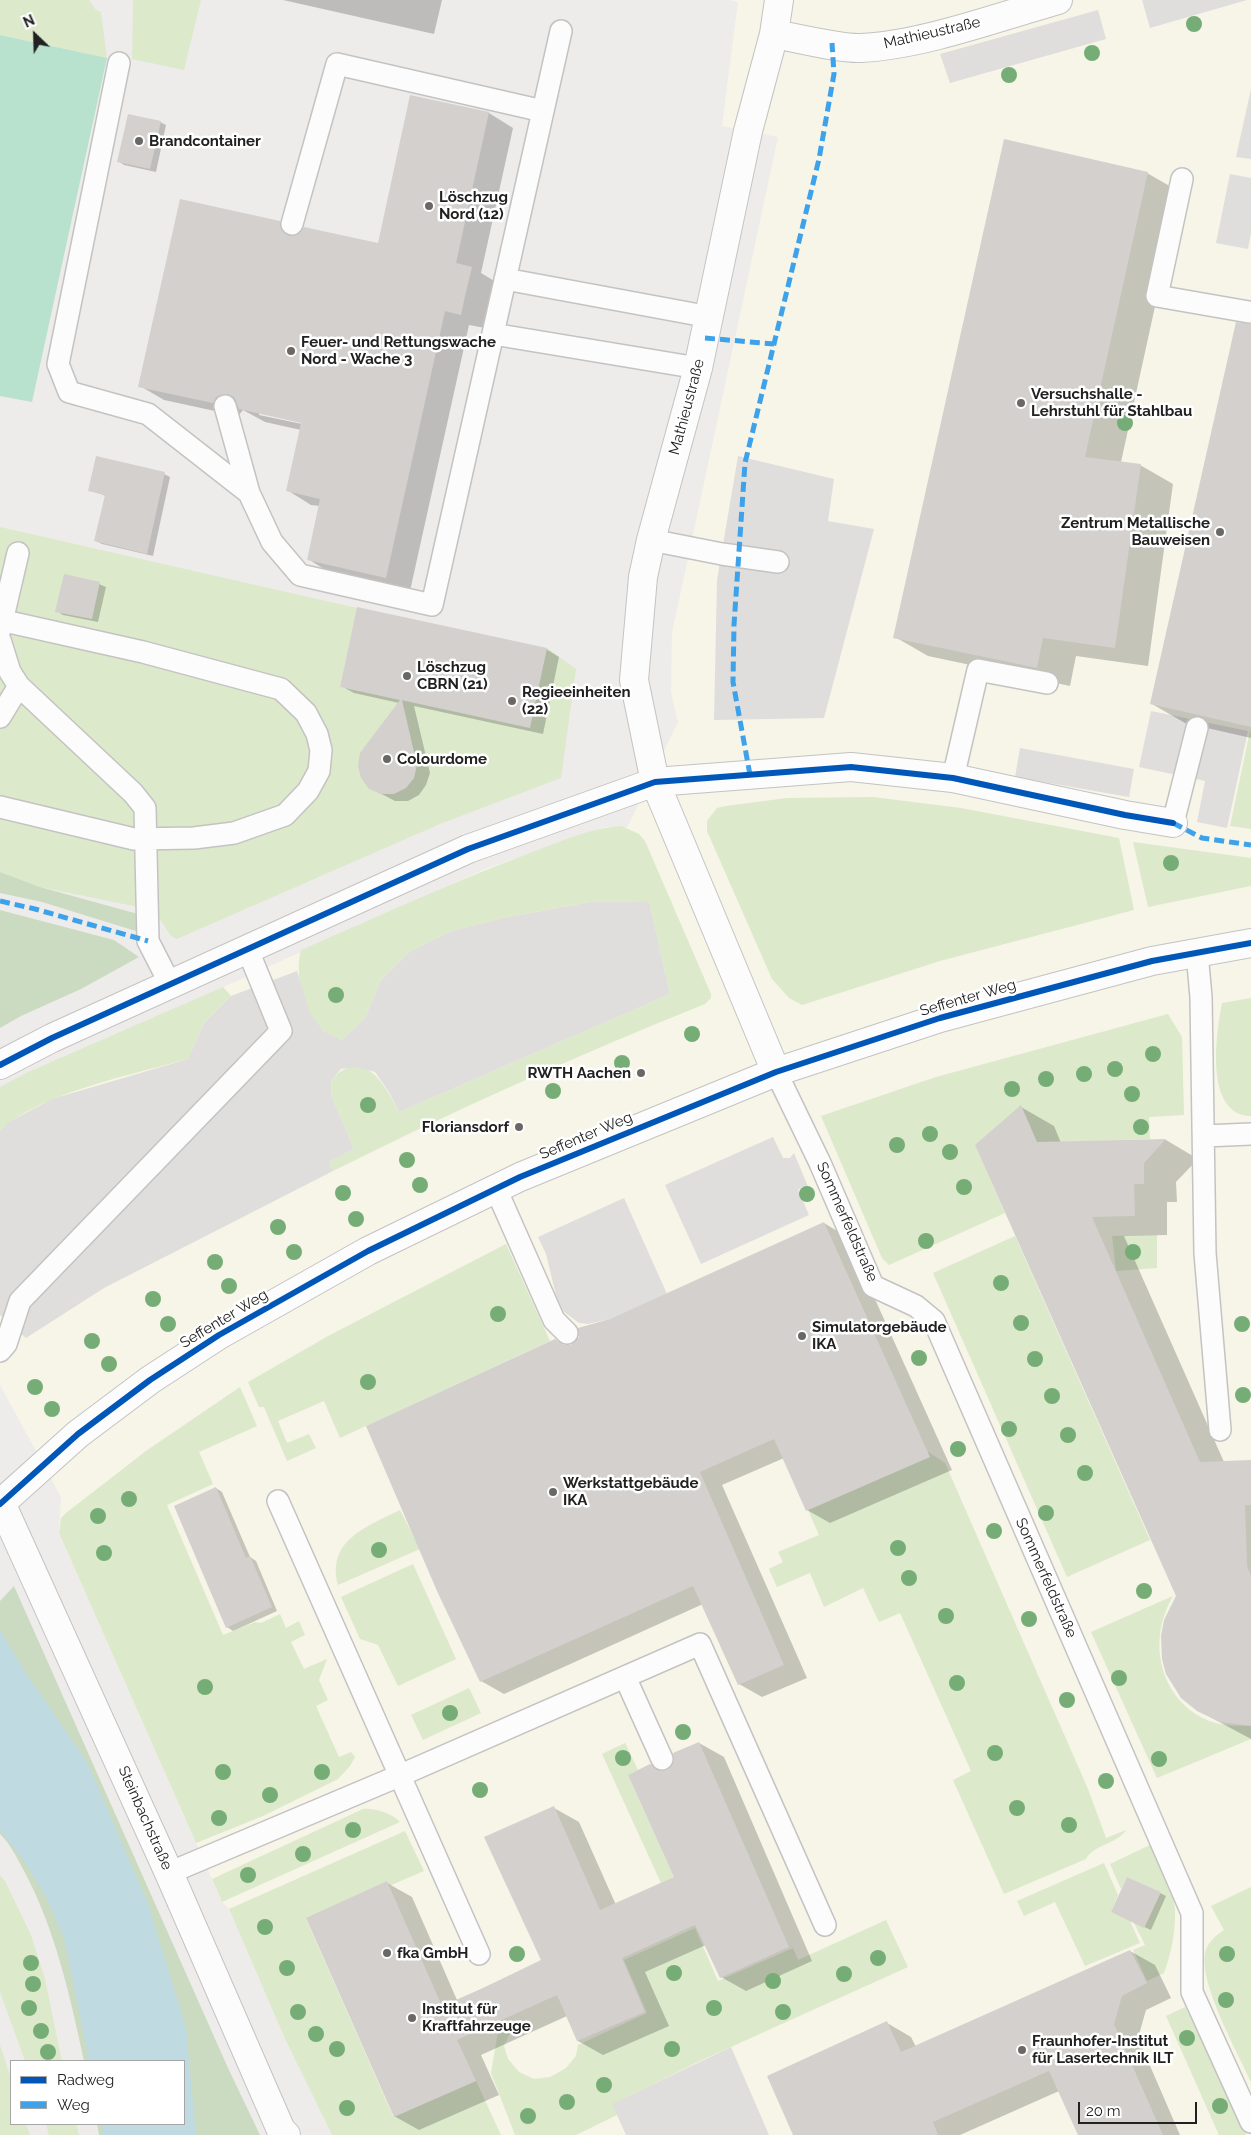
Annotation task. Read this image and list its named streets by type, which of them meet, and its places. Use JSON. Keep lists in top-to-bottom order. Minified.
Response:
{"streets":{"street":["Mathieustraße","Seffenter Weg","Steinbachstraße"],"lane":["Sommerfeldstraße"]},"crossings":[["Seffenter Weg","Sommerfeldstraße"],["Seffenter Weg","Steinbachstraße"]],"places":["Brandcontainer","Löschzug Nord (12)","Feuer- und Rettungswache Nord - Wache 3","Versuchshalle - Lehrstuhl für Stahlbau","Zentrum Metallische Bauweisen","Löschzug CBRN (21)","Regieeinheiten (22)","Colourdome","RWTH Aachen","Floriansdorf","Simulatorgebäude IKA","Werkstattgebäude IKA","fka GmbH","Institut für Kraftfahrzeuge","Fraunhofer-Institut für Lasertechnik ILT"],"legend":["Radweg","Weg"],"scale_bar":"20 m","north":"top left"}
